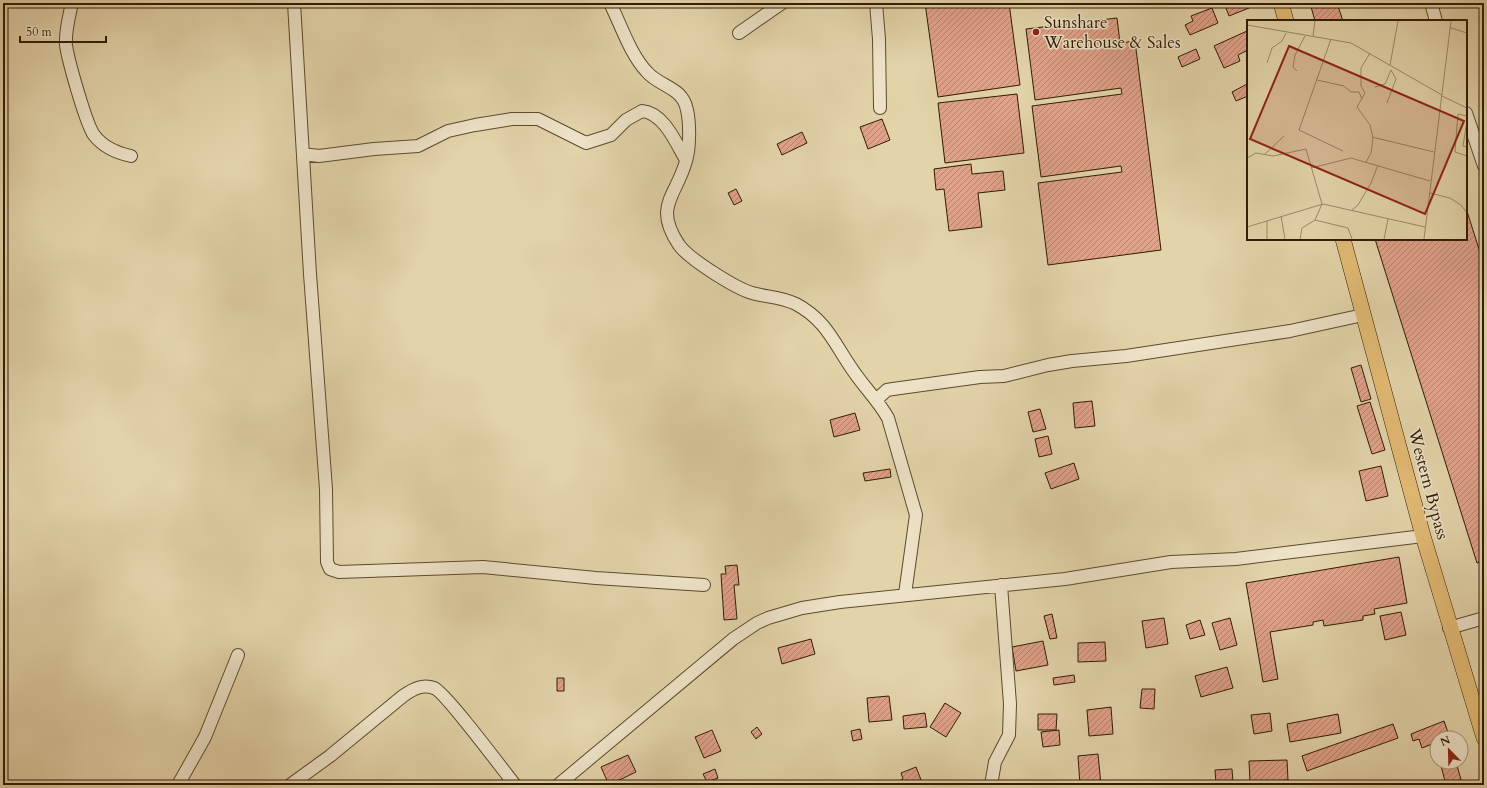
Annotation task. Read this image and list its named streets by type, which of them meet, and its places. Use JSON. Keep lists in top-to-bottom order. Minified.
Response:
{"streets":{"main road":["Western Bypass"]},"places":["Sunshare Warehouse & Sales"],"scale_bar":"50 m","north":"top left"}
